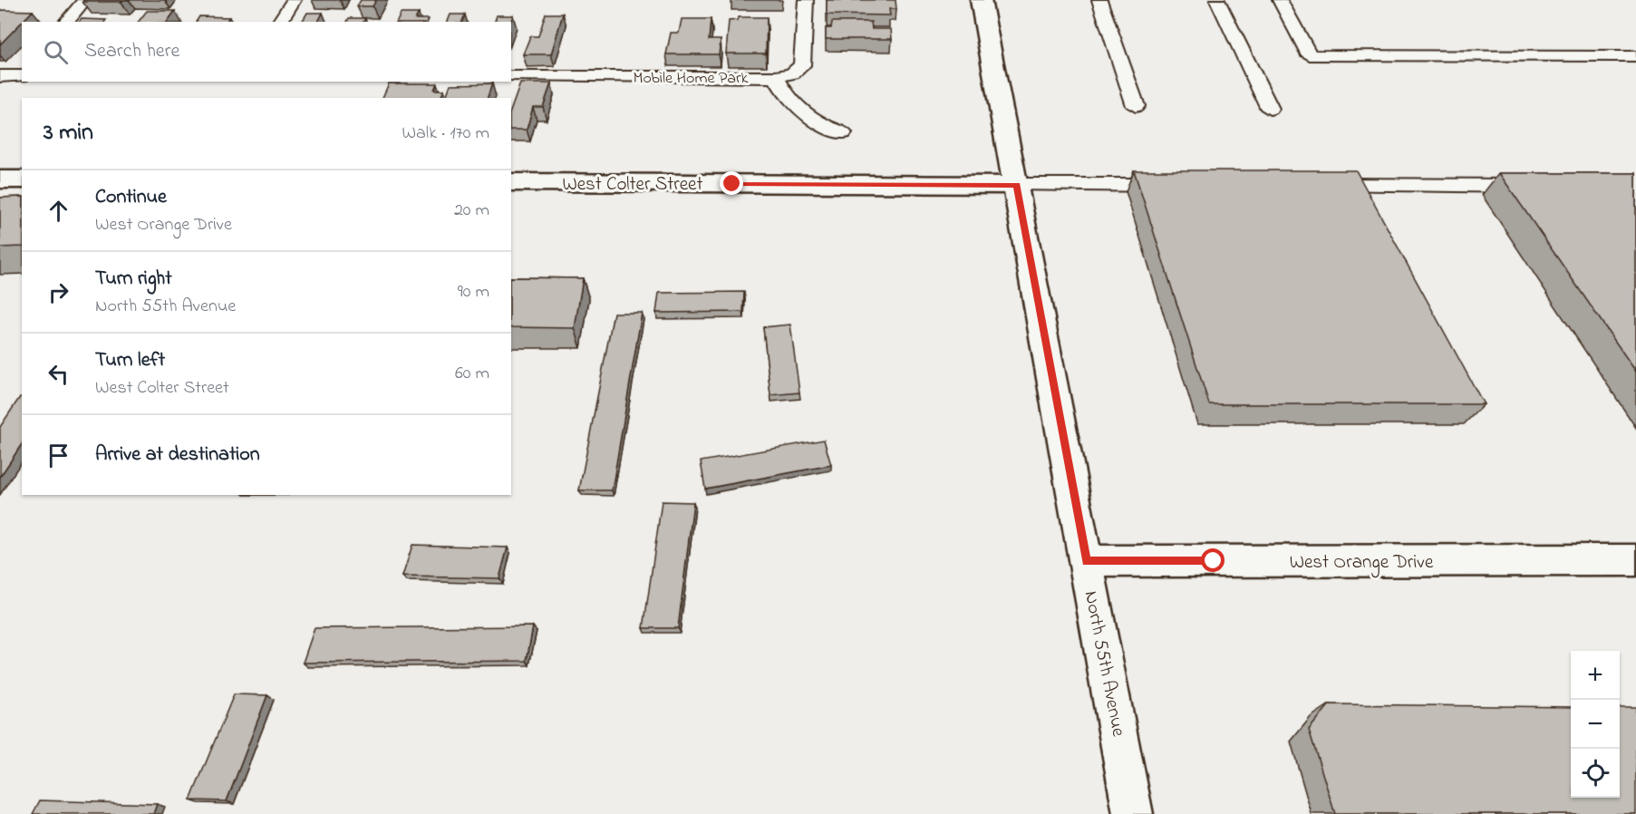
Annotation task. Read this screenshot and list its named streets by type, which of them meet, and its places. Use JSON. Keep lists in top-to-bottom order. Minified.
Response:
{"streets":{"street":["West Colter Street","West Orange Drive","North 55th Avenue"],"lane":["Mobile Home Park"]},"crossings":[["West Colter Street","North 55th Avenue"],["West Orange Drive","North 55th Avenue"]],"page":{"search":"Search here","heading":["3 min","Walk · 170 m"],"list":[["Continue","West Orange Drive","20 m"],["Turn right","North 55th Avenue","90 m"],["Turn left","West Colter Street","60 m"],"Arrive at destination"],"map_buttons":["+","−"]}}
